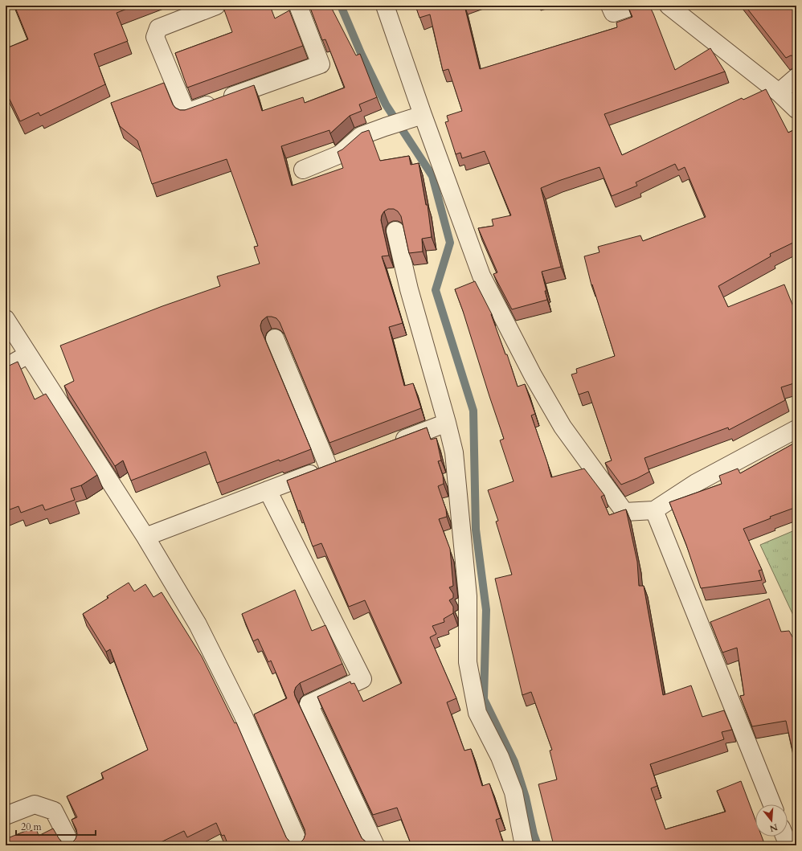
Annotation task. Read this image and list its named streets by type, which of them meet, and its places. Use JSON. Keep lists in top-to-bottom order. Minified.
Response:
{"scale_bar":"20 m","north":"bottom"}
